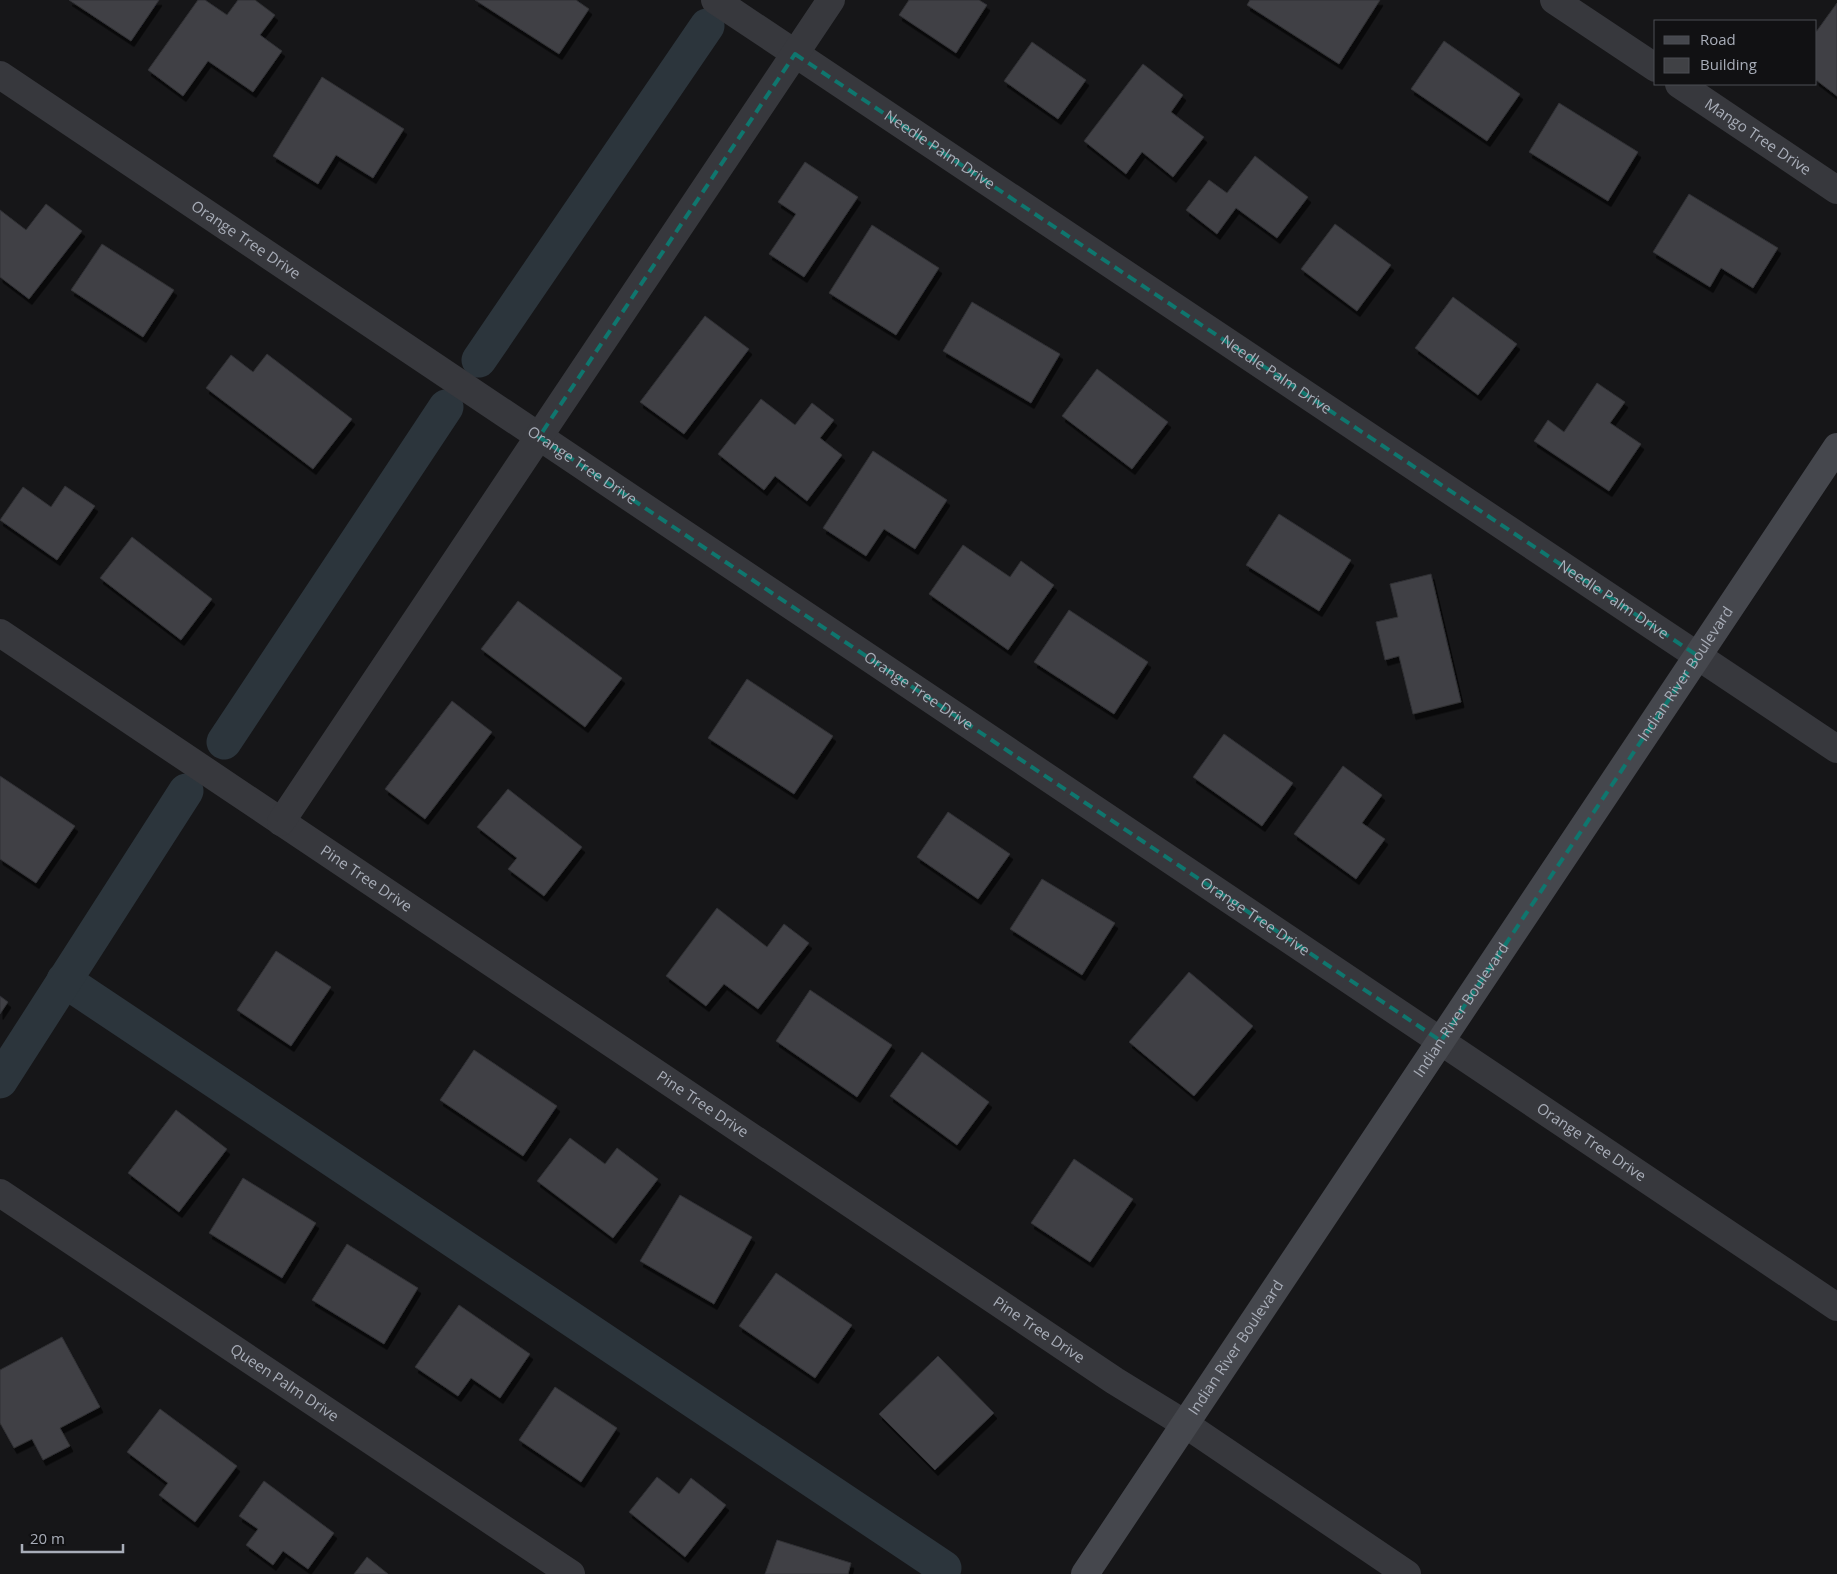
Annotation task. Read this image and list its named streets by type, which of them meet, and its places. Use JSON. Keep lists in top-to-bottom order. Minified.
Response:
{"streets":{"main road":["Indian River Boulevard"],"street":["Mango Tree Drive","Needle Palm Drive","Orange Tree Drive","Pine Tree Drive","Queen Palm Drive"]},"crossings":[["Needle Palm Drive","Indian River Boulevard"],["Orange Tree Drive","Indian River Boulevard"],["Indian River Boulevard","Pine Tree Drive"]],"legend":["Road","Building"],"scale_bar":"20 m"}
